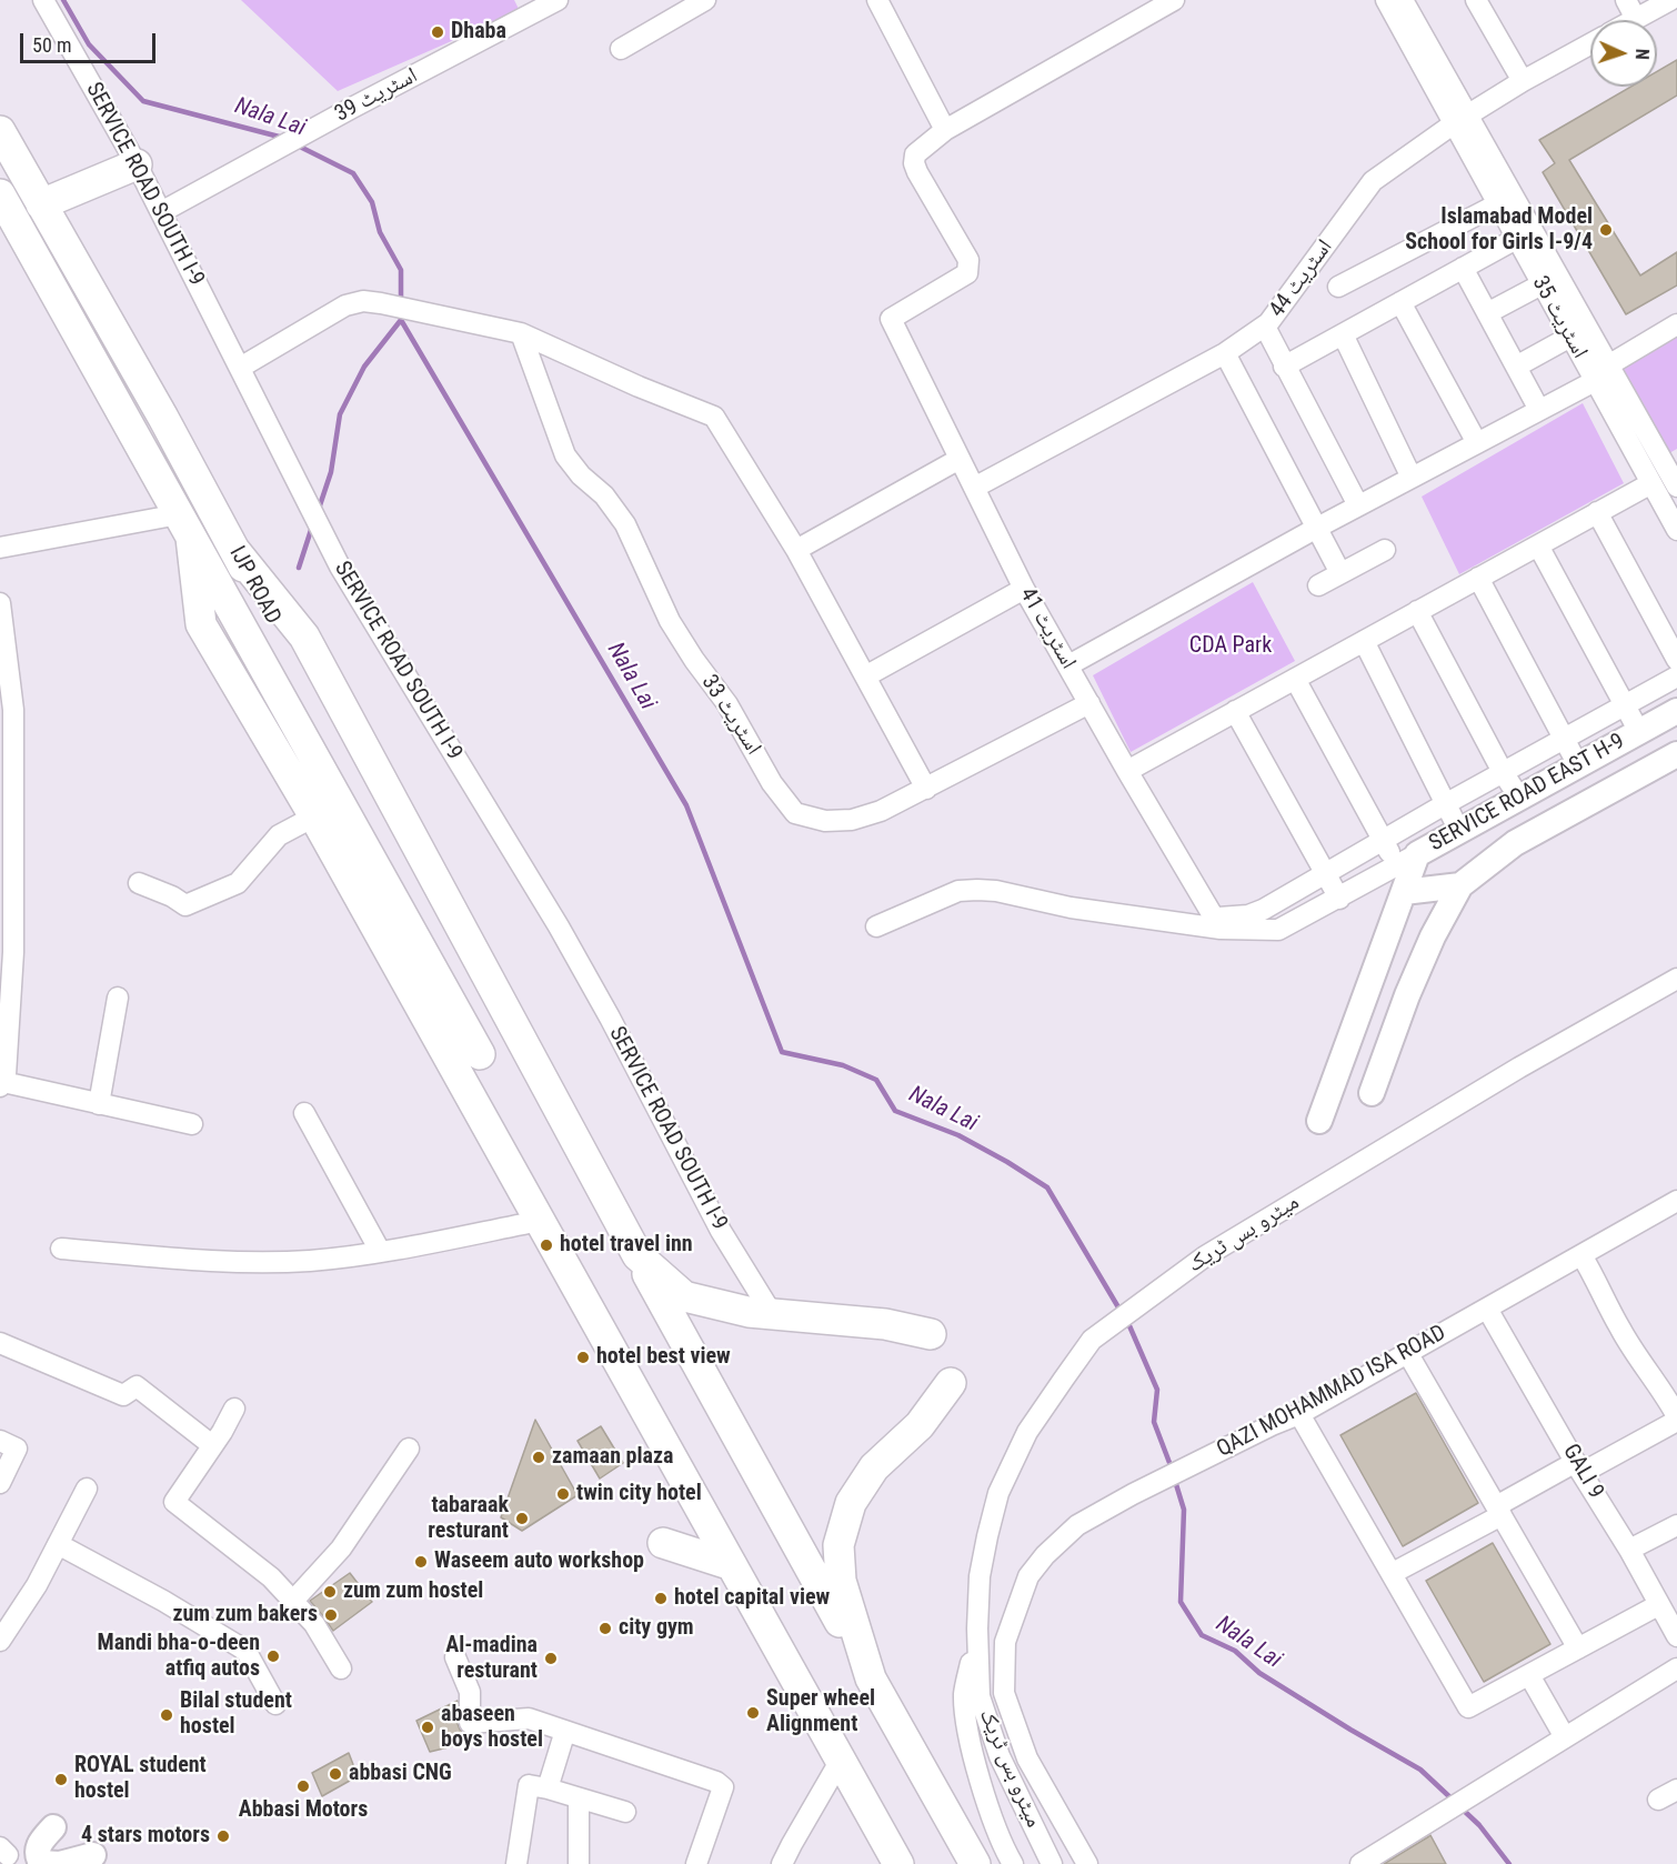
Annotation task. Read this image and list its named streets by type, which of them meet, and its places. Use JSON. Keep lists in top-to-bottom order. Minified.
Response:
{"streets":{"highway":["IJP ROAD"],"main road":["SERVICE ROAD EAST H-9"],"street":["اسٹریٹ 39","SERVICE ROAD SOUTH I-9","اسٹریٹ 44","اسٹریٹ 35","اسٹریٹ 41","اسٹریٹ 33","میٹرو بس ٹریک","QAZI MOHAMMAD ISA ROAD","GALI 9"]},"crossings":[["اسٹریٹ 39","SERVICE ROAD SOUTH I-9"],["اسٹریٹ 44","اسٹریٹ 35"],["اسٹریٹ 44","اسٹریٹ 41"],["اسٹریٹ 41","اسٹریٹ 33"],["QAZI MOHAMMAD ISA ROAD","GALI 9"]],"water":["Nala Lai"],"parks":["CDA Park"],"places":["Dhaba","Islamabad Model School for Girls I-9/4","hotel travel inn","hotel best view","zamaan plaza","twin city hotel","tabaraak resturant","Waseem auto workshop","zum zum hostel","hotel capital view","zum zum bakers","city gym","Mandi bha-o-deen atfiq autos","Al-madina resturant","Super wheel Alignment","Bilal student hostel","abaseen boys hostel","abbasi CNG","ROYAL student hostel","Abbasi Motors","4 stars motors"],"scale_bar":"50 m","north":"right"}
